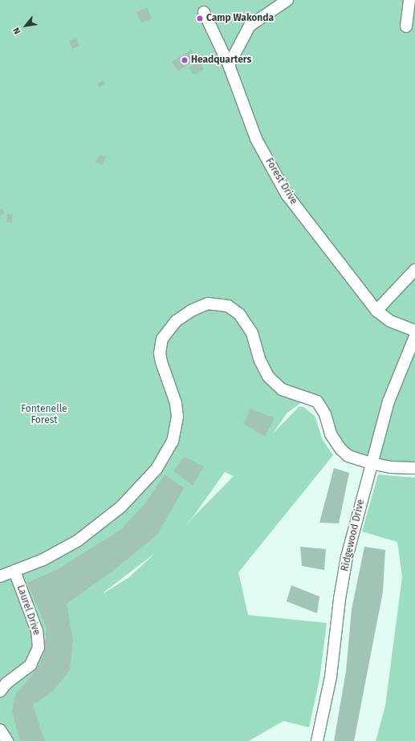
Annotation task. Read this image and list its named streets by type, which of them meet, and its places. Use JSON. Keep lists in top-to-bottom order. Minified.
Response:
{"streets":{"street":["Forest Drive","Ridgewood Drive","Laurel Drive"]},"parks":["Fontenelle Forest"],"places":["Camp Wakonda","Headquarters"],"north":"bottom left"}
